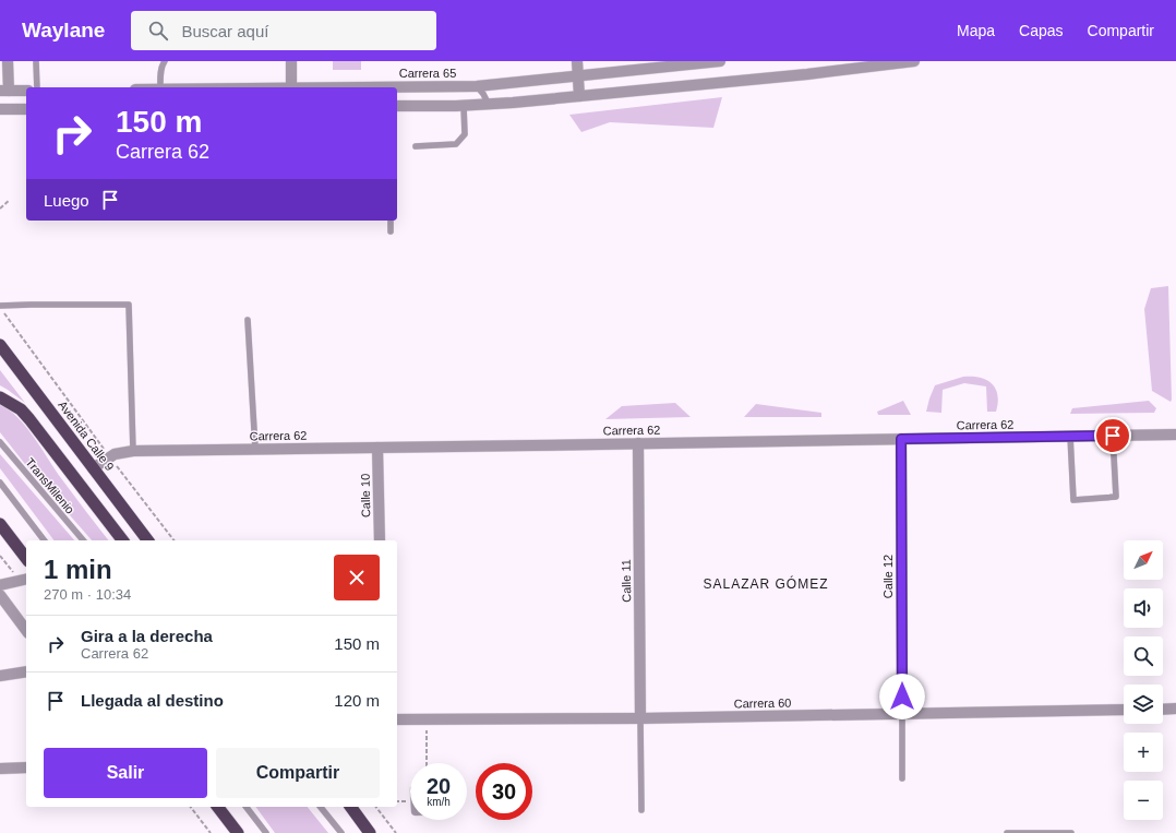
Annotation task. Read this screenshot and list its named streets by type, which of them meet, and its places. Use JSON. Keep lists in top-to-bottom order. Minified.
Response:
{"streets":{"highway":["Avenida Calle 9"],"street":["Carrera 65","Carrera 62","Calle 10","Calle 12","Calle 11","Carrera 60"],"lane":["TransMilenio"]},"crossings":[["Carrera 62","Avenida Calle 9"],["Carrera 62","Calle 10"],["Carrera 62","Calle 12"],["Carrera 62","Calle 11"],["Calle 12","Carrera 60"],["Calle 11","Carrera 60"]],"districts":["SALAZAR GÓMEZ"],"north":"top right","page":{"header":"Waylane","search":"Buscar aquí","nav":["Mapa","Capas","Compartir"],"turn":["150 m","Carrera 62"],"then":"Luego","map_buttons":["+","−"],"heading":["1 min","270 m · 10:34"],"list":[{"name":"Gira a la derecha","note":"Carrera 62","value":"150 m"},{"name":"Llegada al destino","value":"120 m"}],"buttons":["Salir","Compartir"],"speed":"20 km/h","limit":"30"}}
